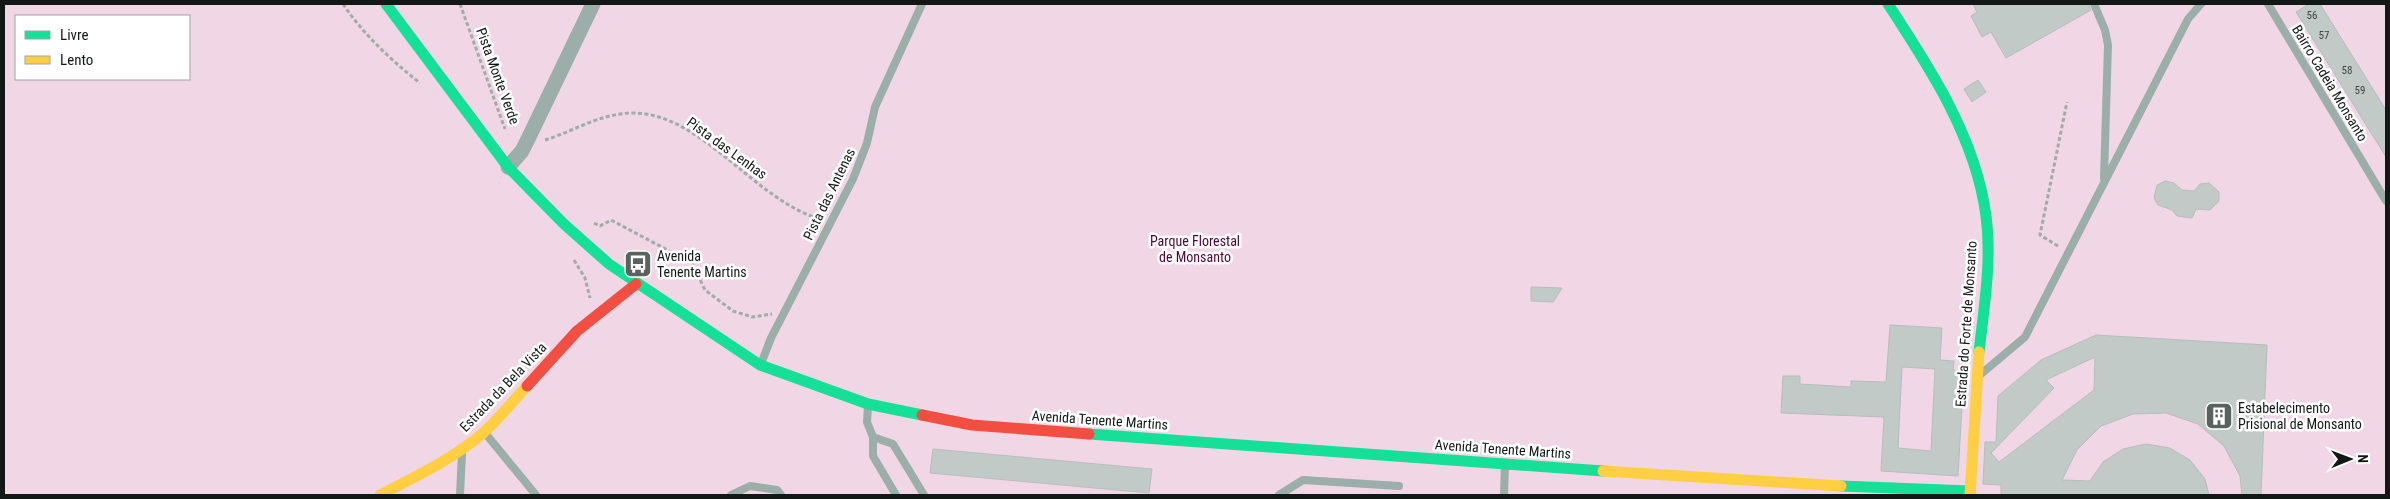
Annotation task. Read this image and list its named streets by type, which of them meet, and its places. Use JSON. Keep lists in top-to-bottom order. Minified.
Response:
{"streets":{"street":["Estrada do Forte de Monsanto","Estrada da Bela Vista","Avenida Tenente Martins"],"lane":["Bairro Cadeia Monsanto","Pista das Antenas"],"path":["Pista Monte Verde","Pista das Lenhas"]},"crossings":[["Pista das Lenhas","Pista das Antenas"],["Pista das Antenas","Avenida Tenente Martins"],["Estrada do Forte de Monsanto","Avenida Tenente Martins"],["Estrada da Bela Vista","Avenida Tenente Martins"]],"parks":["Parque Florestal de Monsanto"],"places":{"bus stop":["Avenida Tenente Martins"],"building":["Estabelecimento Prisional de Monsanto"]},"house_numbers":["56","57","58","59"],"legend":["Livre","Lento"],"north":"right"}
